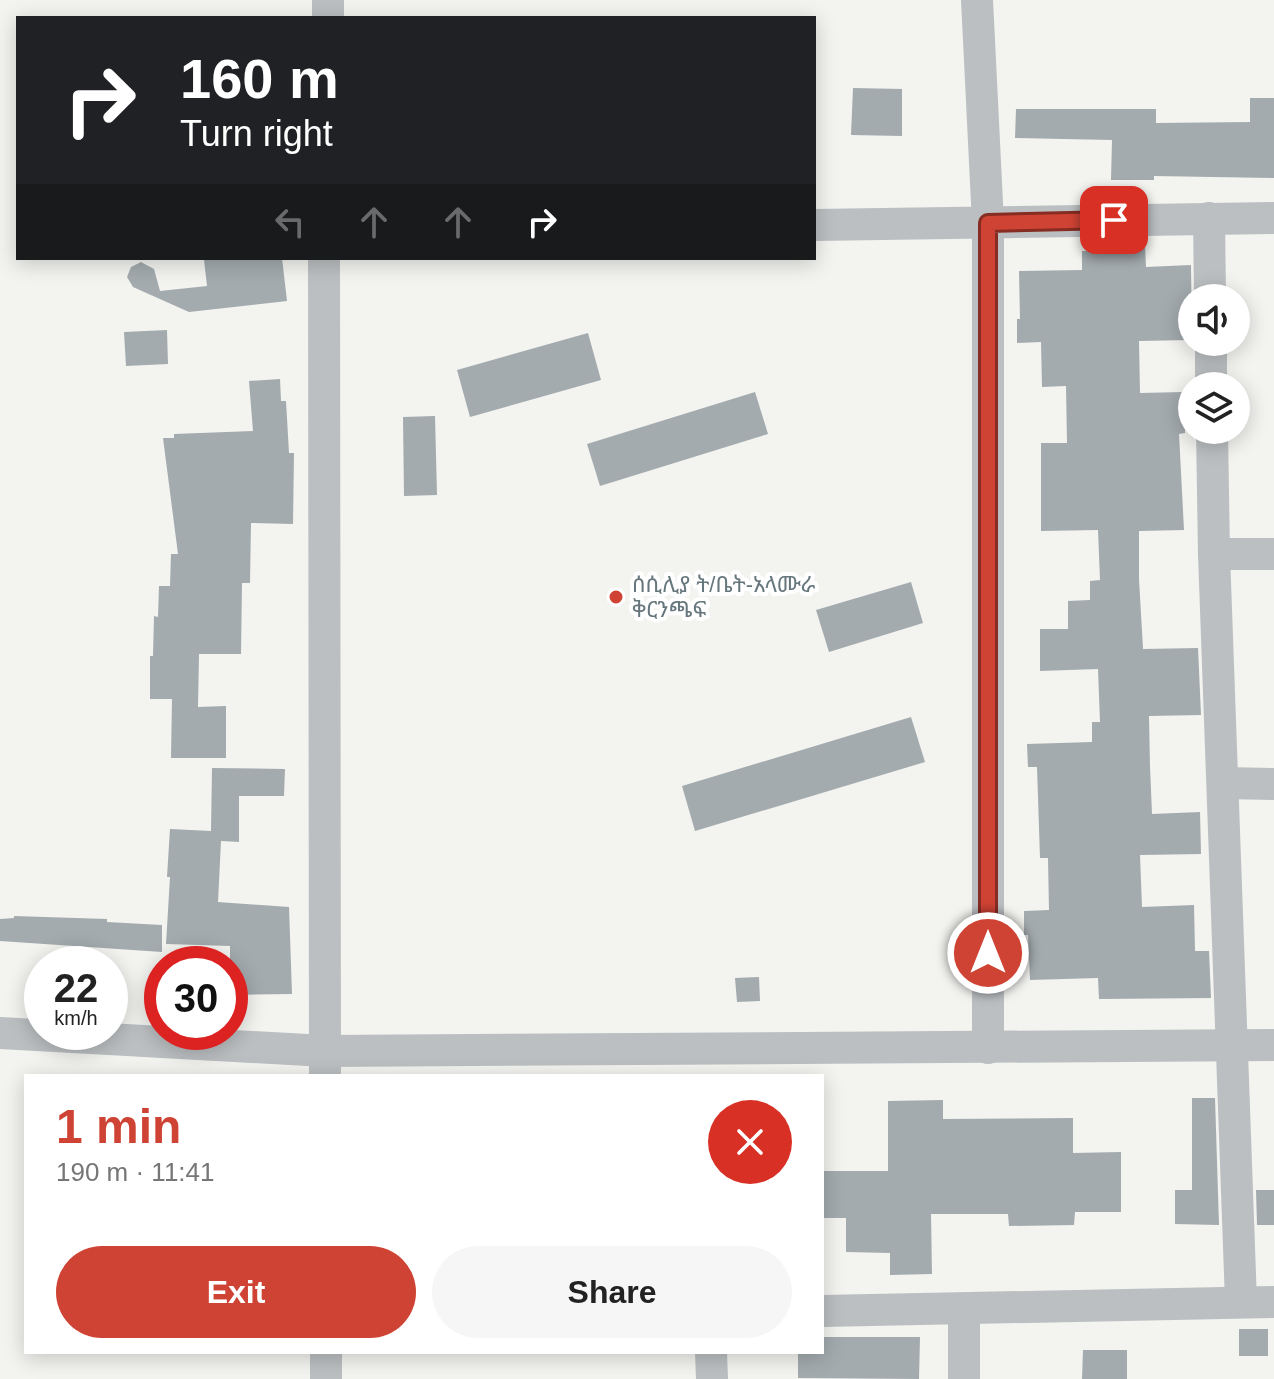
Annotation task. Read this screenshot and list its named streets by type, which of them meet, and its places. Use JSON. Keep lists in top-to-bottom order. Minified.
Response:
{"places":["ሰሲሊያ ት/ቤት-አላሙራ ቅርንጫፍ"],"page":{"turn":["160 m","Turn right"],"speed":"22 km/h","limit":"30","heading":["1 min","190 m · 11:41"],"buttons":["Exit","Share"]}}
